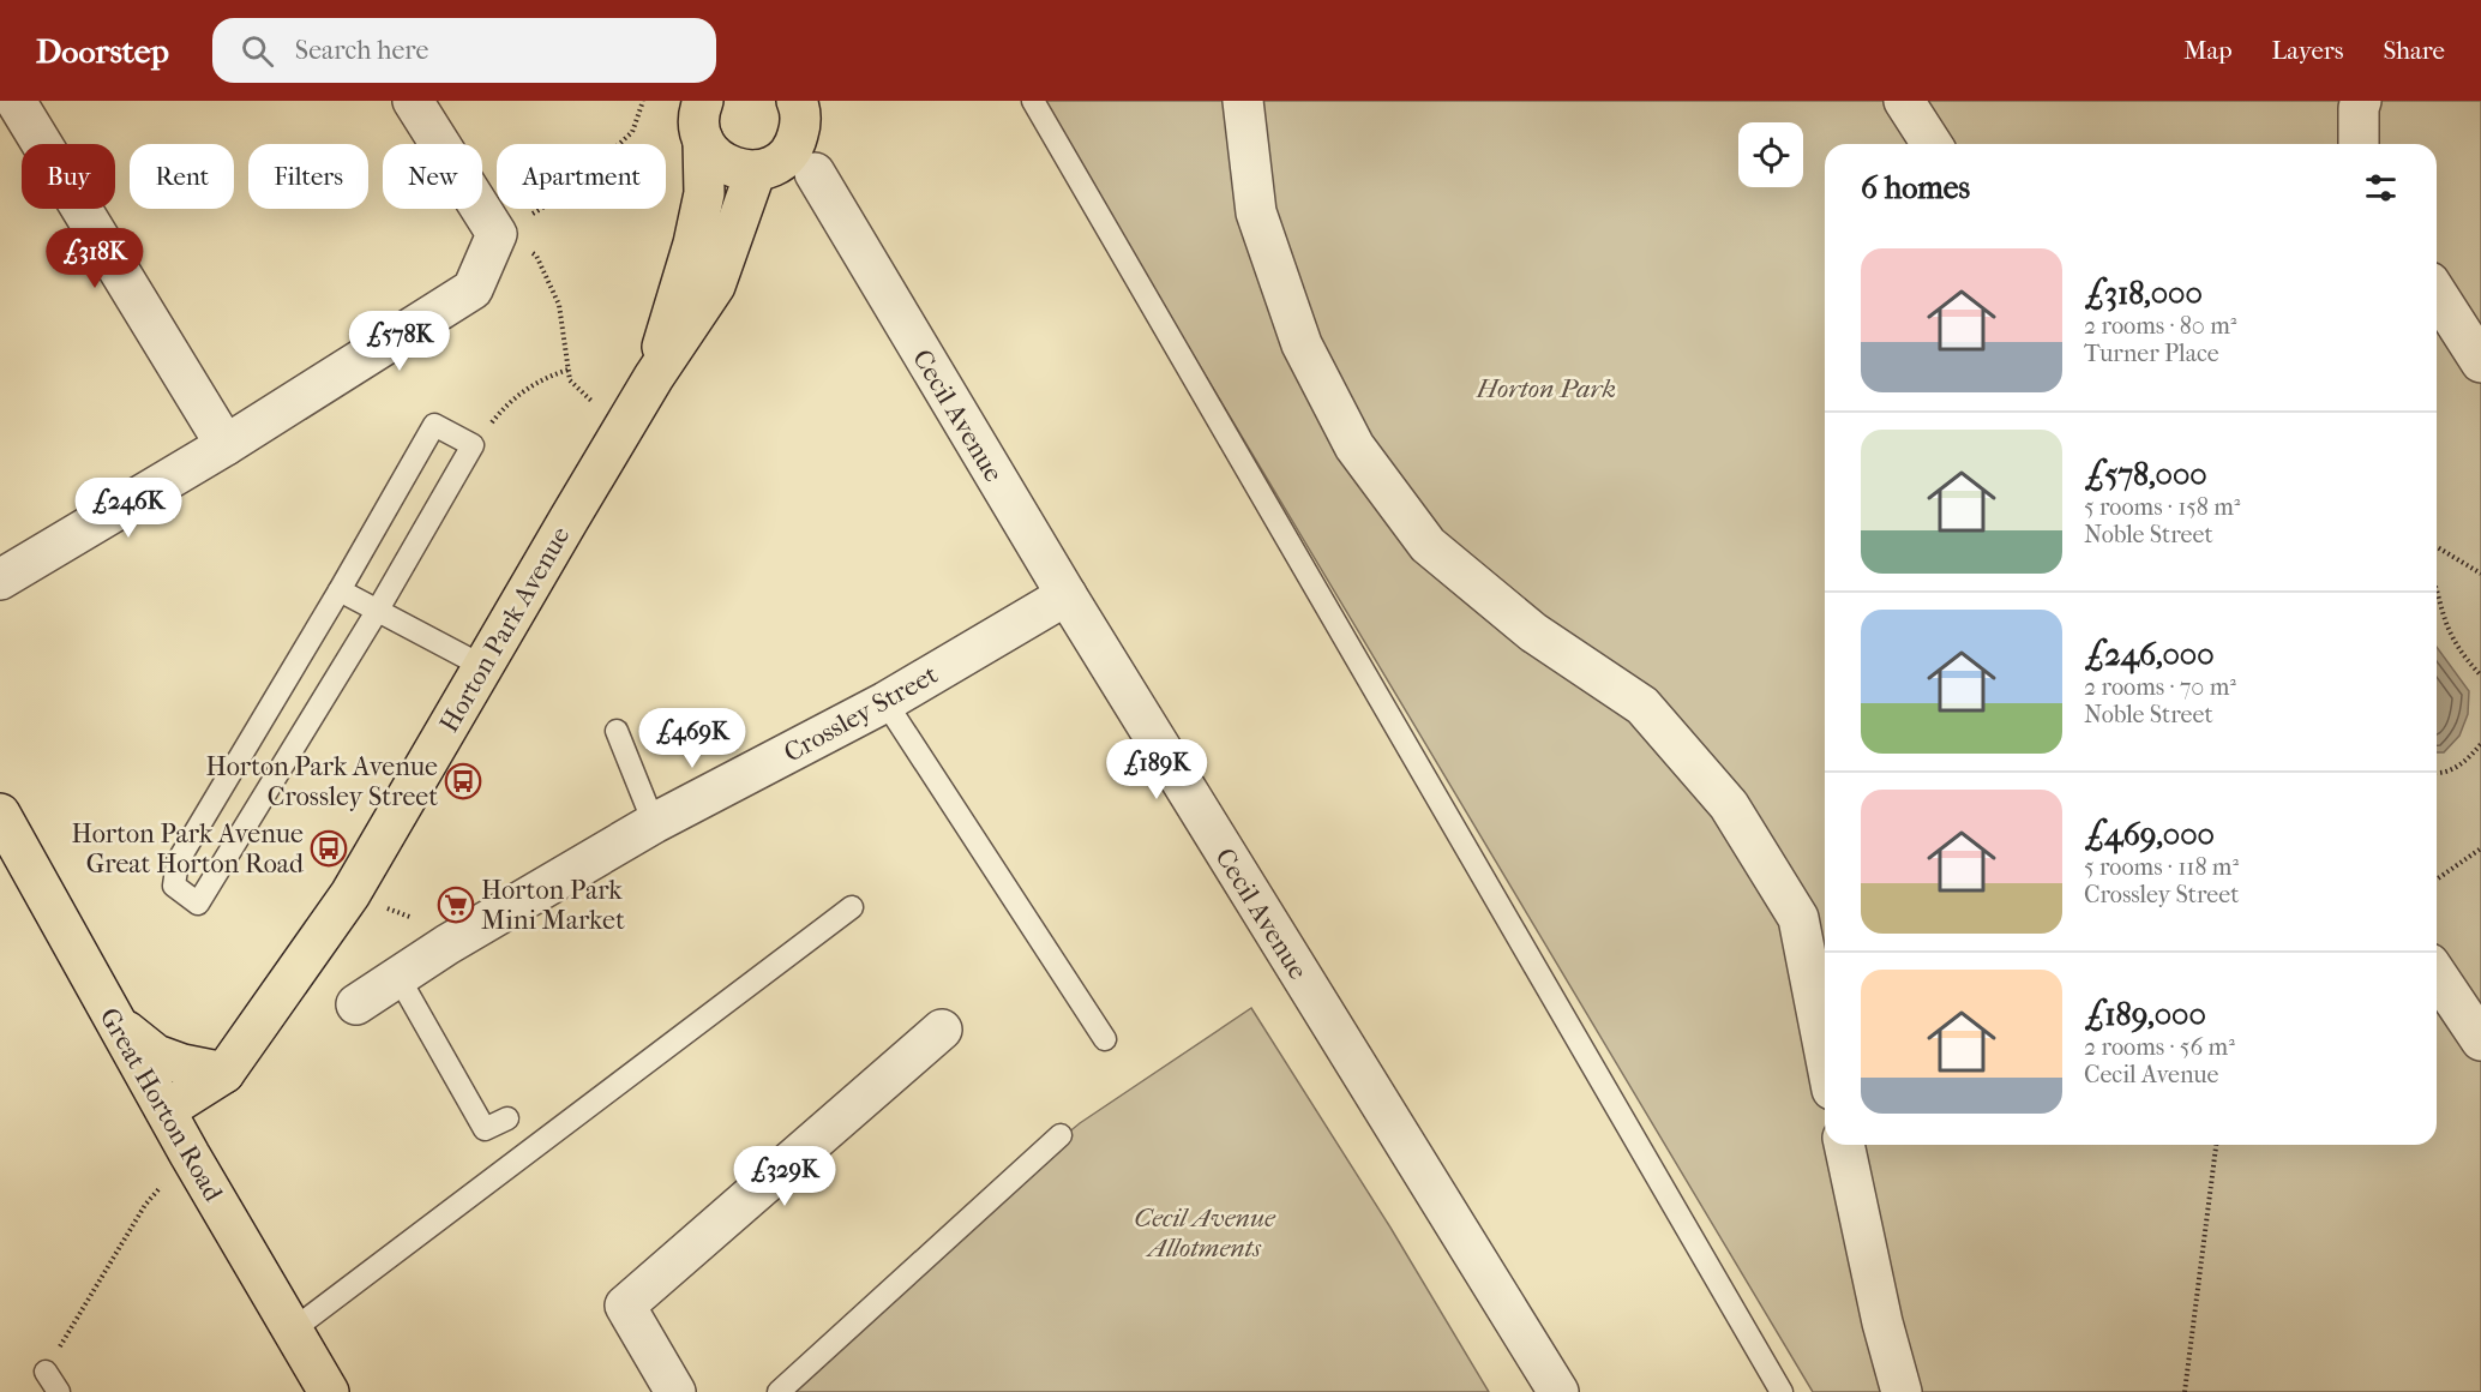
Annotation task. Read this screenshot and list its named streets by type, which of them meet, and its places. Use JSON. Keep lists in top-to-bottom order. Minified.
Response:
{"streets":{"main road":["Horton Park Avenue","Great Horton Road"],"street":["Cecil Avenue","Crossley Street"]},"crossings":[["Cecil Avenue","Horton Park Avenue"],["Cecil Avenue","Crossley Street"],["Horton Park Avenue","Great Horton Road"]],"parks":["Horton Park","Cecil Avenue Allotments"],"places":{"bus stop":["Horton Park Avenue Crossley Street","Horton Park Avenue Great Horton Road"],"supermarket":["Horton Park Mini Market"]},"page":{"header":"Doorstep","search":"Search here","nav":["Map","Layers","Share"],"chip":["Buy","Rent","Filters","New","Apartment"],"heading":"6 homes","price":["£318K","£578K","£246K","£469K","£189K","£329K"],"list":[{"name":"£318,000","note":"2 rooms · 80 m² · Turner Place"},{"name":"£578,000","note":"5 rooms · 158 m² · Noble Street"},{"name":"£246,000","note":"2 rooms · 70 m² · Noble Street"},{"name":"£469,000","note":"5 rooms · 118 m² · Crossley Street"},{"name":"£189,000","note":"2 rooms · 56 m² · Cecil Avenue"}]}}
